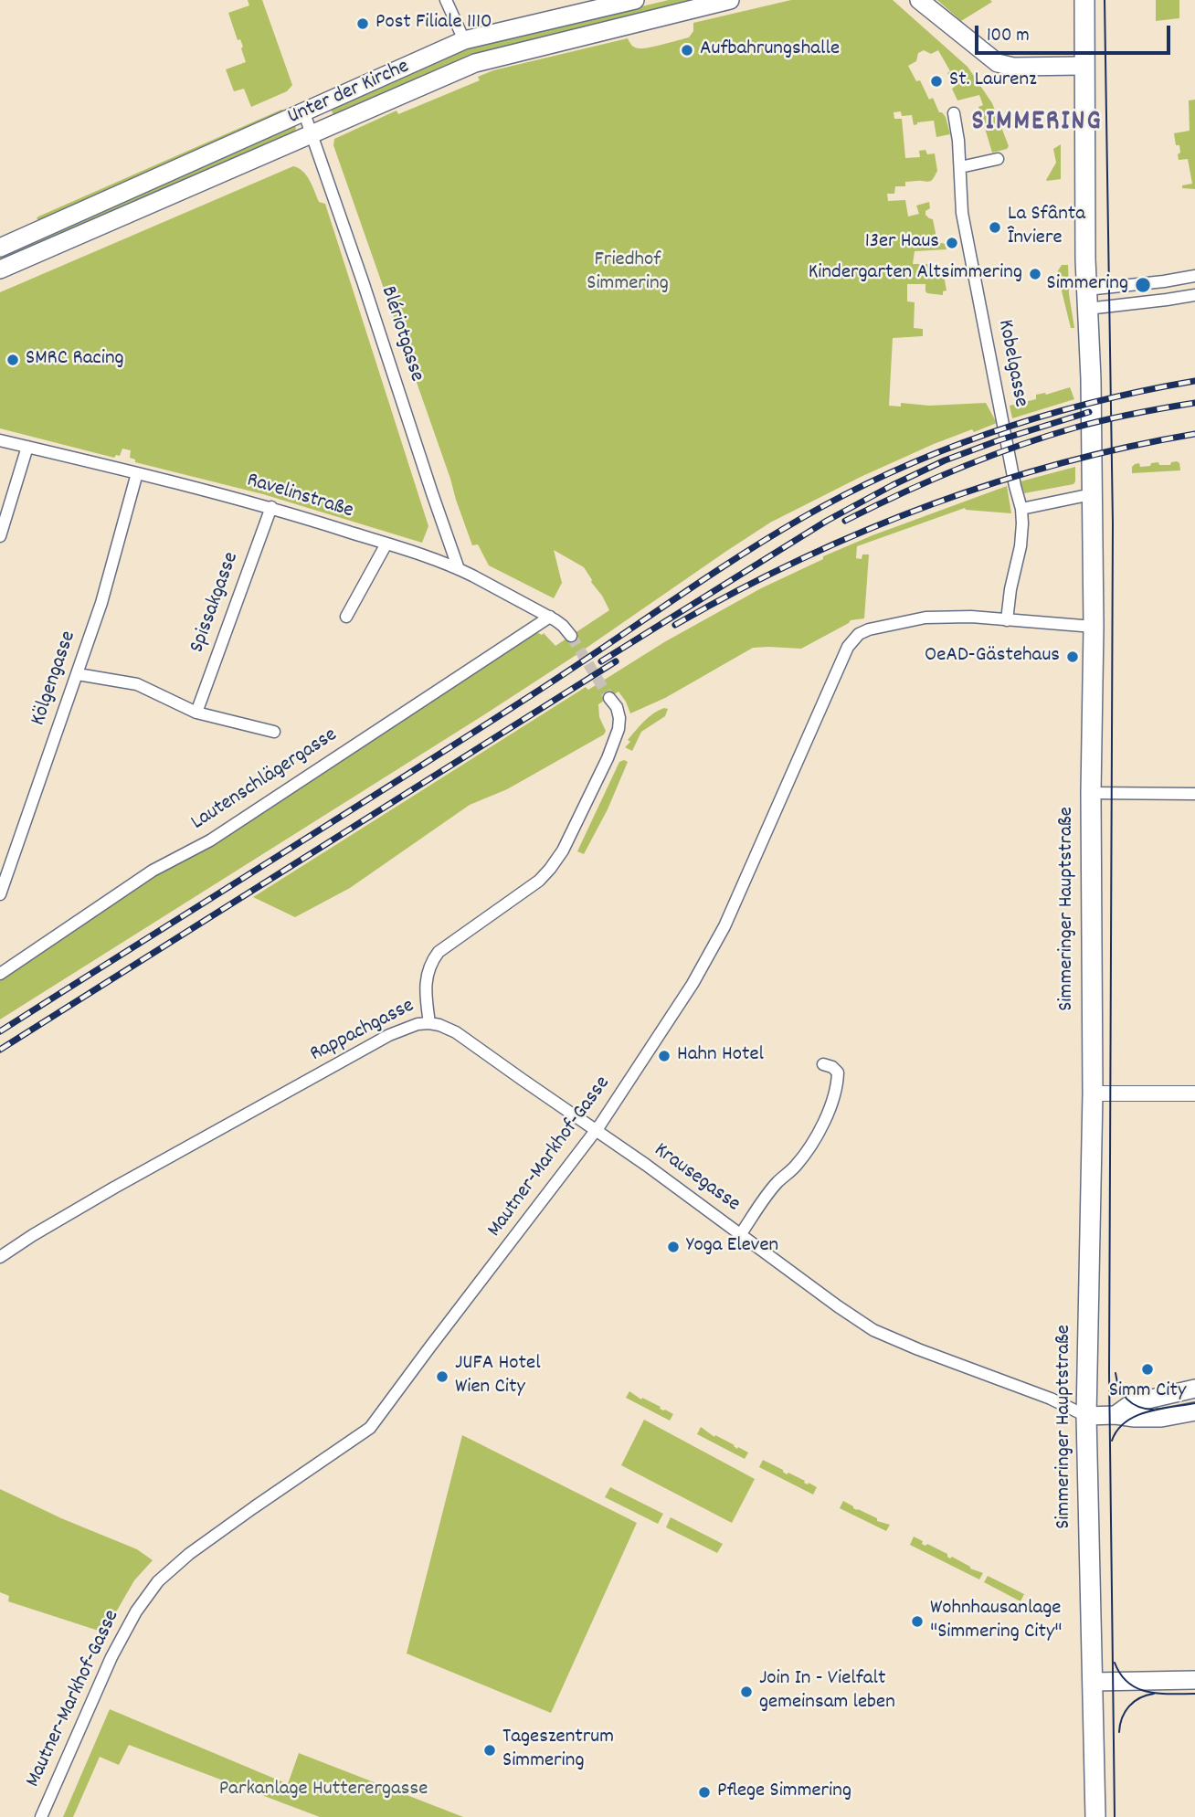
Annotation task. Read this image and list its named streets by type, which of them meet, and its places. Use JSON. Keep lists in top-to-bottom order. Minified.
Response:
{"streets":{"main road":["Unter der Kirche","Simmeringer Hauptstraße"],"street":["Blériotgasse","Kobelgasse","Ravelinstraße","Spissakgasse","Kölgengasse","Lautenschlägergasse","Rappachgasse","Mautner-Markhof-Gasse","Krausegasse"]},"crossings":[["Unter der Kirche","Blériotgasse"],["Blériotgasse","Ravelinstraße"],["Kobelgasse","Mautner-Markhof-Gasse"],["Ravelinstraße","Spissakgasse"],["Ravelinstraße","Kölgengasse"],["Ravelinstraße","Lautenschlägergasse"],["Simmeringer Hauptstraße","Mautner-Markhof-Gasse"],["Simmeringer Hauptstraße","Krausegasse"],["Rappachgasse","Krausegasse"],["Mautner-Markhof-Gasse","Krausegasse"]],"districts":["SIMMERING"],"parks":["Friedhof Simmering","Parkanlage Hutterergasse"],"places":["Post Filiale 1110","Aufbahrungshalle","St. Laurenz","La Sfânta Înviere","13er Haus","Kindergarten Altsimmering","Simmering","SMRC Racing","OeAD-Gästehaus","Hahn Hotel","Yoga Eleven","Simm City","JUFA Hotel Wien City","Wohnhausanlage \"Simmering City\"","Join In - Vielfalt gemeinsam leben","Tageszentrum Simmering","Pflege Simmering"],"scale_bar":"100 m"}
